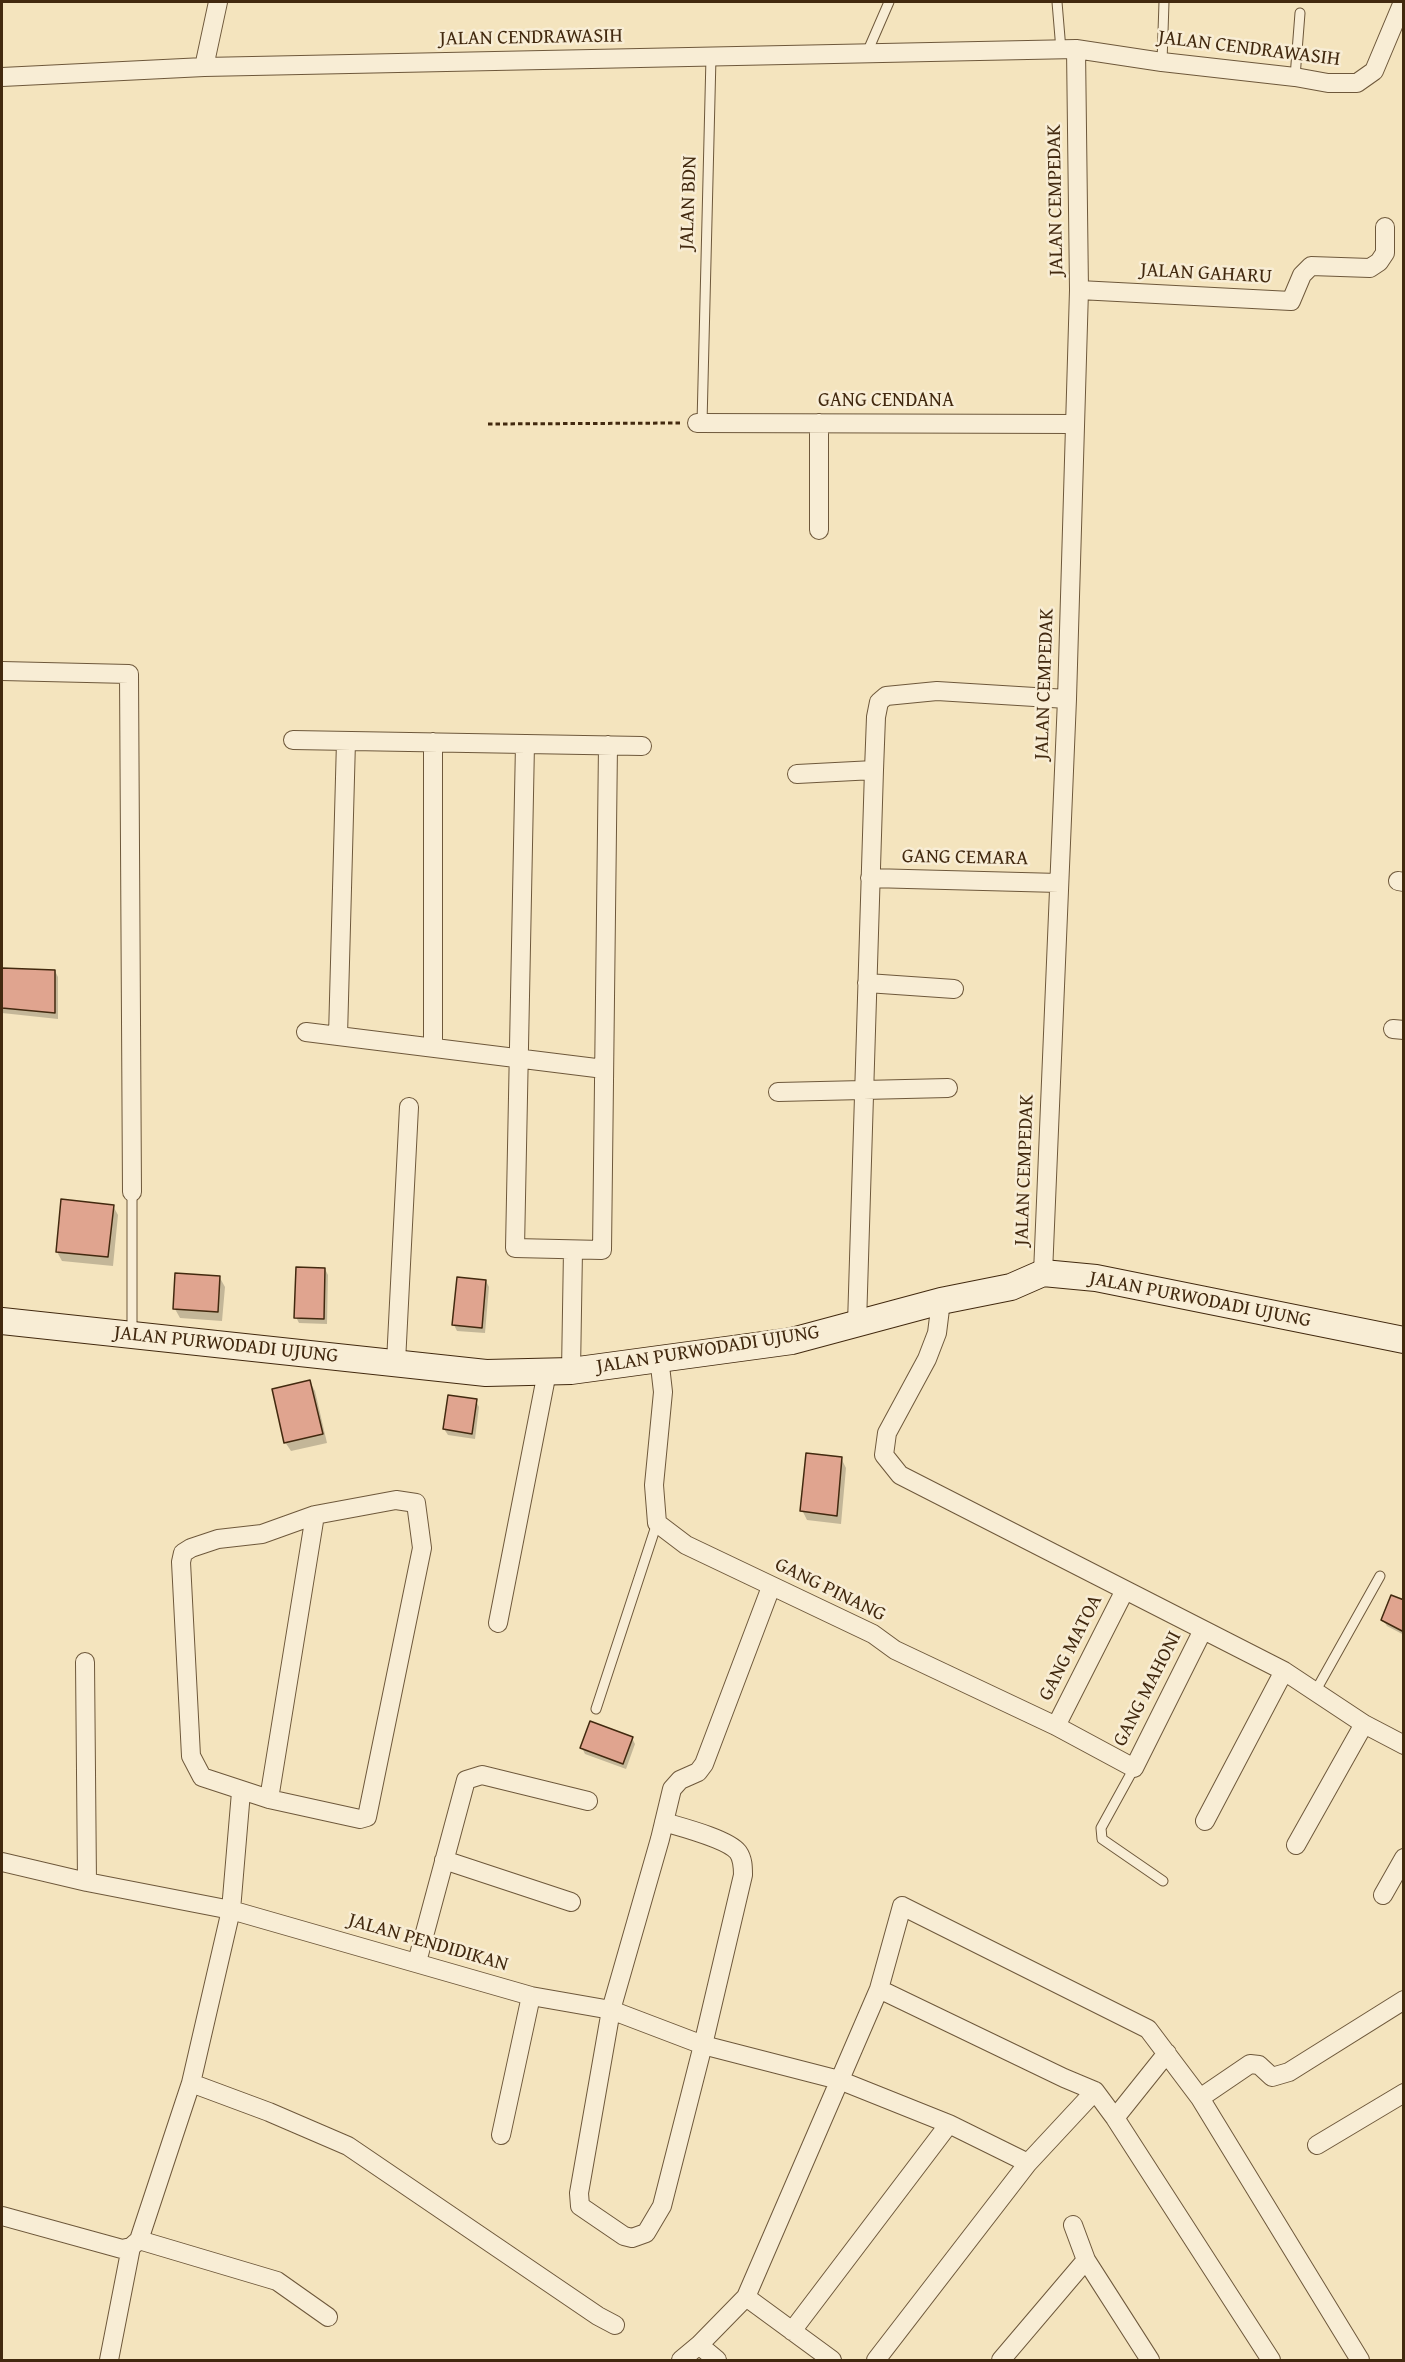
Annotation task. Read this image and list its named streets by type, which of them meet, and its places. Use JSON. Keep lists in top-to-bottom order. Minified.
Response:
{"streets":{"street":["JALAN CENDRAWASIH","JALAN CEMPEDAK","JALAN GAHARU","GANG CENDANA","GANG CEMARA","JALAN PURWODADI UJUNG","GANG PINANG","GANG MATOA","GANG MAHONI","JALAN PENDIDIKAN"],"lane":["JALAN BDN"]},"crossings":[["JALAN CENDRAWASIH","JALAN CEMPEDAK"],["JALAN CENDRAWASIH","JALAN BDN"],["JALAN CEMPEDAK","JALAN GAHARU"],["JALAN CEMPEDAK","GANG CENDANA"],["JALAN CEMPEDAK","GANG CEMARA"],["JALAN CEMPEDAK","JALAN PURWODADI UJUNG"],["JALAN BDN","GANG CENDANA"],["GANG PINANG","GANG MATOA"],["GANG PINANG","GANG MAHONI"]]}
